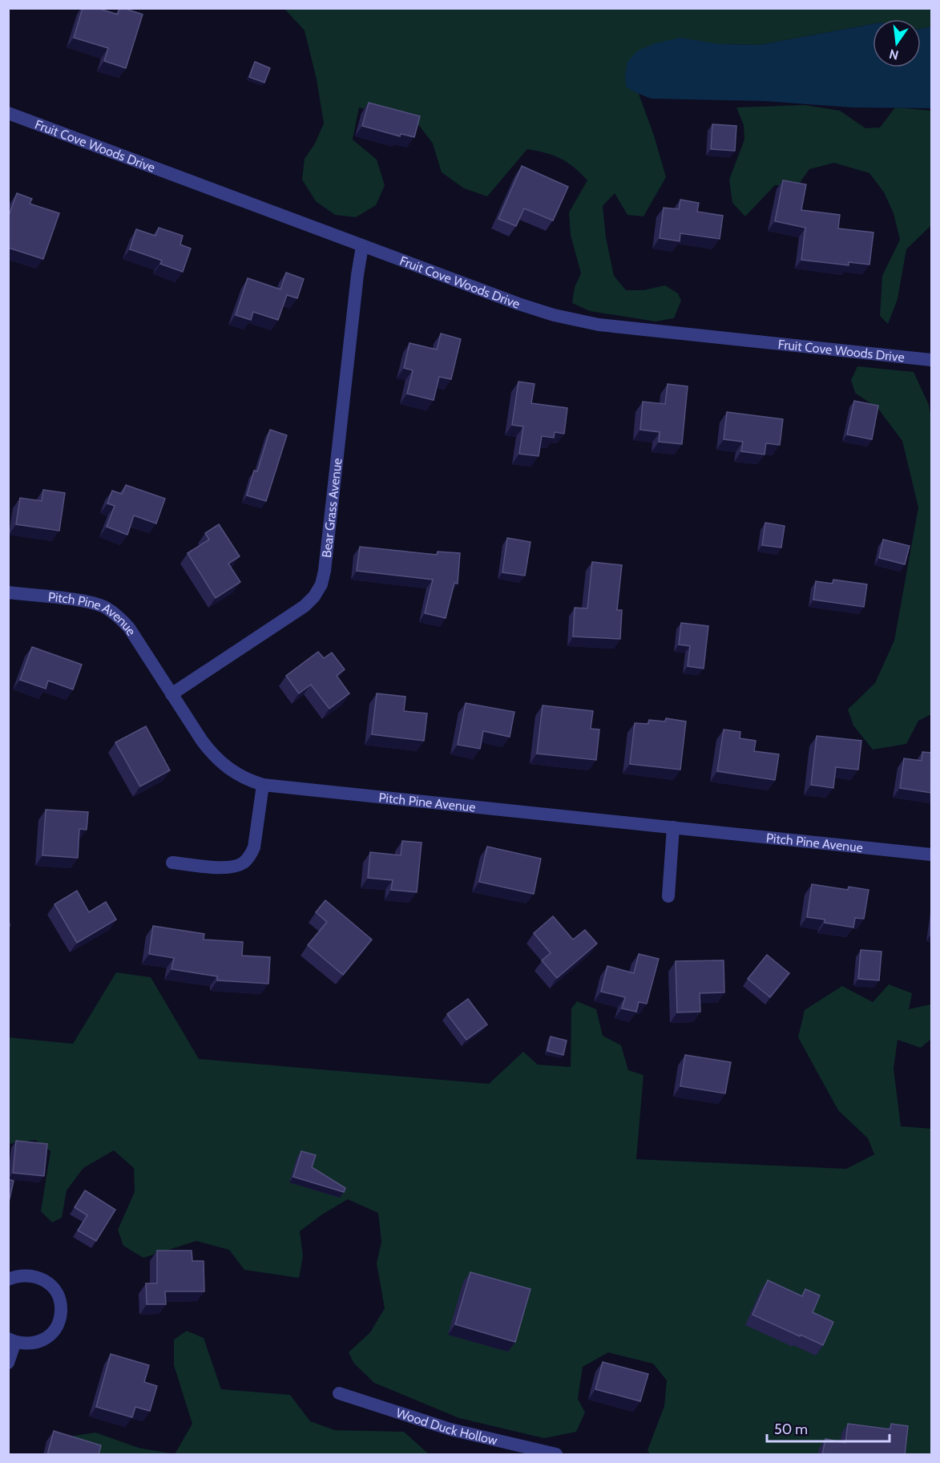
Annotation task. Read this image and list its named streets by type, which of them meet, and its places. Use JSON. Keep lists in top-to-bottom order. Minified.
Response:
{"streets":{"street":["Fruit Cove Woods Drive","Bear Grass Avenue","Pitch Pine Avenue","Wood Duck Hollow"]},"crossings":[["Fruit Cove Woods Drive","Bear Grass Avenue"],["Bear Grass Avenue","Pitch Pine Avenue"]],"scale_bar":"50 m","north":"bottom"}
